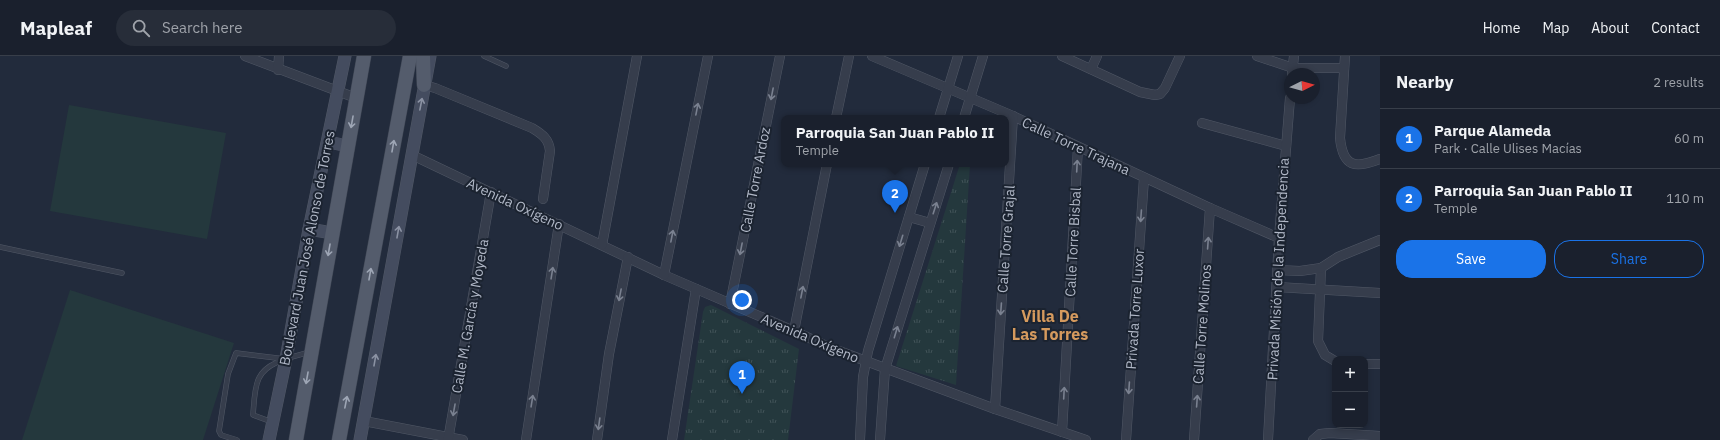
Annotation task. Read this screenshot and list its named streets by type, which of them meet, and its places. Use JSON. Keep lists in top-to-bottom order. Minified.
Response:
{"streets":{"main road":["Boulevard Juan José Alonso de Torres"],"street":["Calle Torre Trajana","Calle Torre Ardoz","Avenida Oxígeno","Calle Torre Grajal","Calle Torre Bisbal","Privada Misión de la Independencia","Privada Torre Luxor","Calle M. García y Moyeda","Calle Torre Molinos"]},"crossings":[["Calle Torre Trajana","Calle Torre Grajal"],["Calle Torre Trajana","Calle Torre Bisbal"],["Calle Torre Trajana","Privada Misión de la Independencia"],["Calle Torre Trajana","Privada Torre Luxor"],["Calle Torre Trajana","Calle Torre Molinos"],["Calle Torre Ardoz","Avenida Oxígeno"],["Avenida Oxígeno","Calle Torre Grajal"],["Avenida Oxígeno","Calle Torre Bisbal"],["Avenida Oxígeno","Calle M. García y Moyeda"]],"one_way":["Calle Torre Grajal","Calle Torre Bisbal","Privada Torre Luxor","Calle Torre Molinos"],"districts":["Villa De Las Torres"],"north":"right","page":{"header":"Mapleaf","search":"Search here","nav":["Home","Map","About","Contact"],"heading":["Nearby","2 results"],"list":[{"mark":"1","name":"Parque Alameda","note":"Park · Calle Ulises Macías","value":"60 m"},{"mark":"2","name":"Parroquia San Juan Pablo II","note":"Temple","value":"110 m"}],"popup":["Parroquia San Juan Pablo II","Temple"],"pins":["2","1"],"buttons":["Save","Share"],"map_buttons":["+","−"]}}
